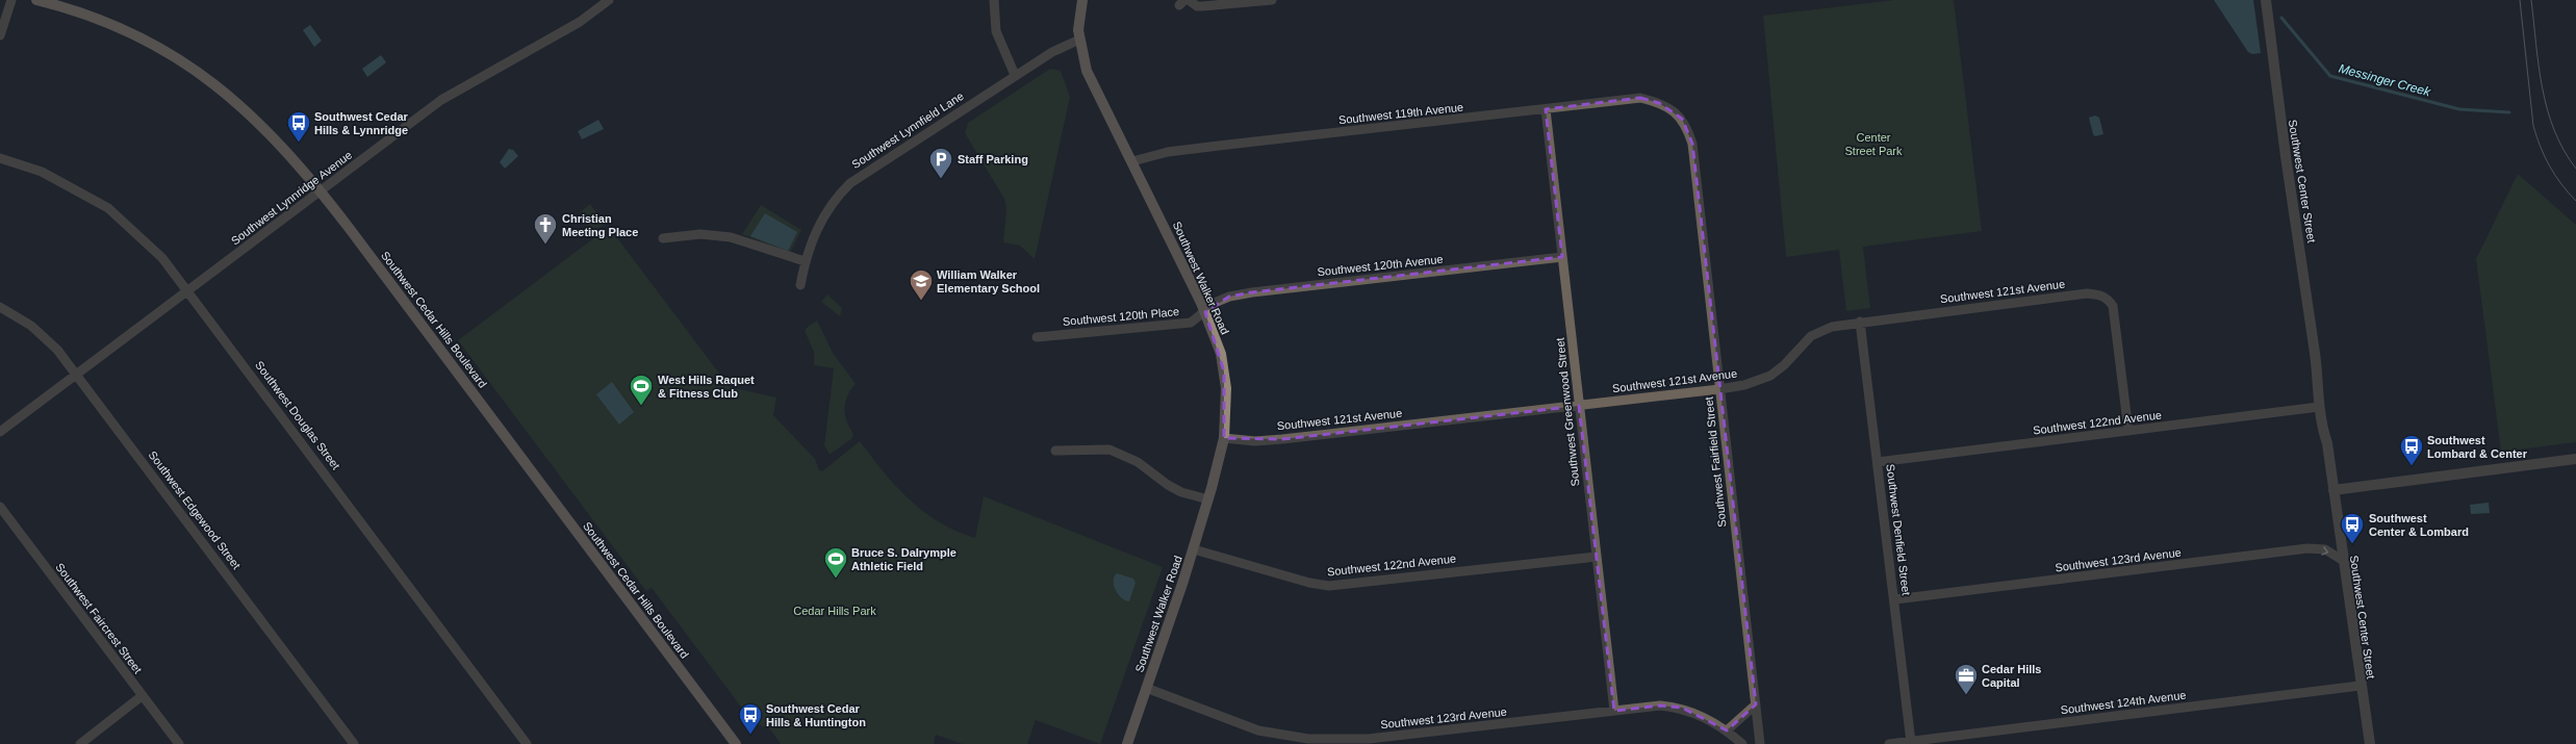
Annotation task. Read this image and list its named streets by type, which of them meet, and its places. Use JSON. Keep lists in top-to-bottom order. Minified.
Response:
{"streets":{"main road":["Southwest Walker Road","Southwest Cedar Hills Boulevard"],"street":["Southwest 119th Avenue","Southwest Lynnfield Lane","Southwest Center Street","Southwest Lynnridge Avenue","Southwest 120th Avenue","Southwest 121st Avenue","Southwest 120th Place","Southwest Greenwood Street","Southwest Douglas Street","Southwest 122nd Avenue","Southwest Fairfield Street","Southwest Edgewood Street","Southwest Denfield Street","Southwest 123rd Avenue","Southwest Faircrest Street","Southwest 124th Avenue"]},"crossings":[["Southwest 119th Avenue","Southwest Walker Road"],["Southwest 119th Avenue","Southwest Greenwood Street"],["Southwest 119th Avenue","Southwest Fairfield Street"],["Southwest Lynnfield Lane","Southwest Walker Road"],["Southwest Center Street","Southwest 122nd Avenue"],["Southwest Center Street","Southwest 123rd Avenue"],["Southwest Center Street","Southwest 124th Avenue"],["Southwest Lynnridge Avenue","Southwest Cedar Hills Boulevard"],["Southwest Lynnridge Avenue","Southwest Douglas Street"],["Southwest Lynnridge Avenue","Southwest Edgewood Street"],["Southwest 120th Avenue","Southwest Walker Road"],["Southwest 120th Avenue","Southwest 120th Place"],["Southwest 120th Avenue","Southwest Greenwood Street"],["Southwest Walker Road","Southwest 121st Avenue"],["Southwest Walker Road","Southwest 120th Place"],["Southwest Walker Road","Southwest 122nd Avenue"],["Southwest Walker Road","Southwest 123rd Avenue"],["Southwest 121st Avenue","Southwest Greenwood Street"],["Southwest 121st Avenue","Southwest 122nd Avenue"],["Southwest 121st Avenue","Southwest Fairfield Street"],["Southwest 121st Avenue","Southwest Denfield Street"],["Southwest Greenwood Street","Southwest 122nd Avenue"],["Southwest Greenwood Street","Southwest 123rd Avenue"],["Southwest 122nd Avenue","Southwest Denfield Street"],["Southwest Denfield Street","Southwest 123rd Avenue"],["Southwest Denfield Street","Southwest 124th Avenue"]],"one_way":["Southwest 123rd Avenue"],"water":["Messinger Creek"],"parks":["Center Street Park","Cedar Hills Park"],"places":{"bus stop":["Southwest Cedar Hills & Lynnridge","Southwest Lombard & Center","Southwest Center & Lombard","Southwest Cedar Hills & Huntington"],"parking":["Staff Parking"],"church":["Christian Meeting Place"],"school or university":["William Walker Elementary School"],"sports":["West Hills Raquet & Fitness Club","Bruce S. DaIrymple Athletic Field"],"office":["Cedar Hills Capital"]}}
